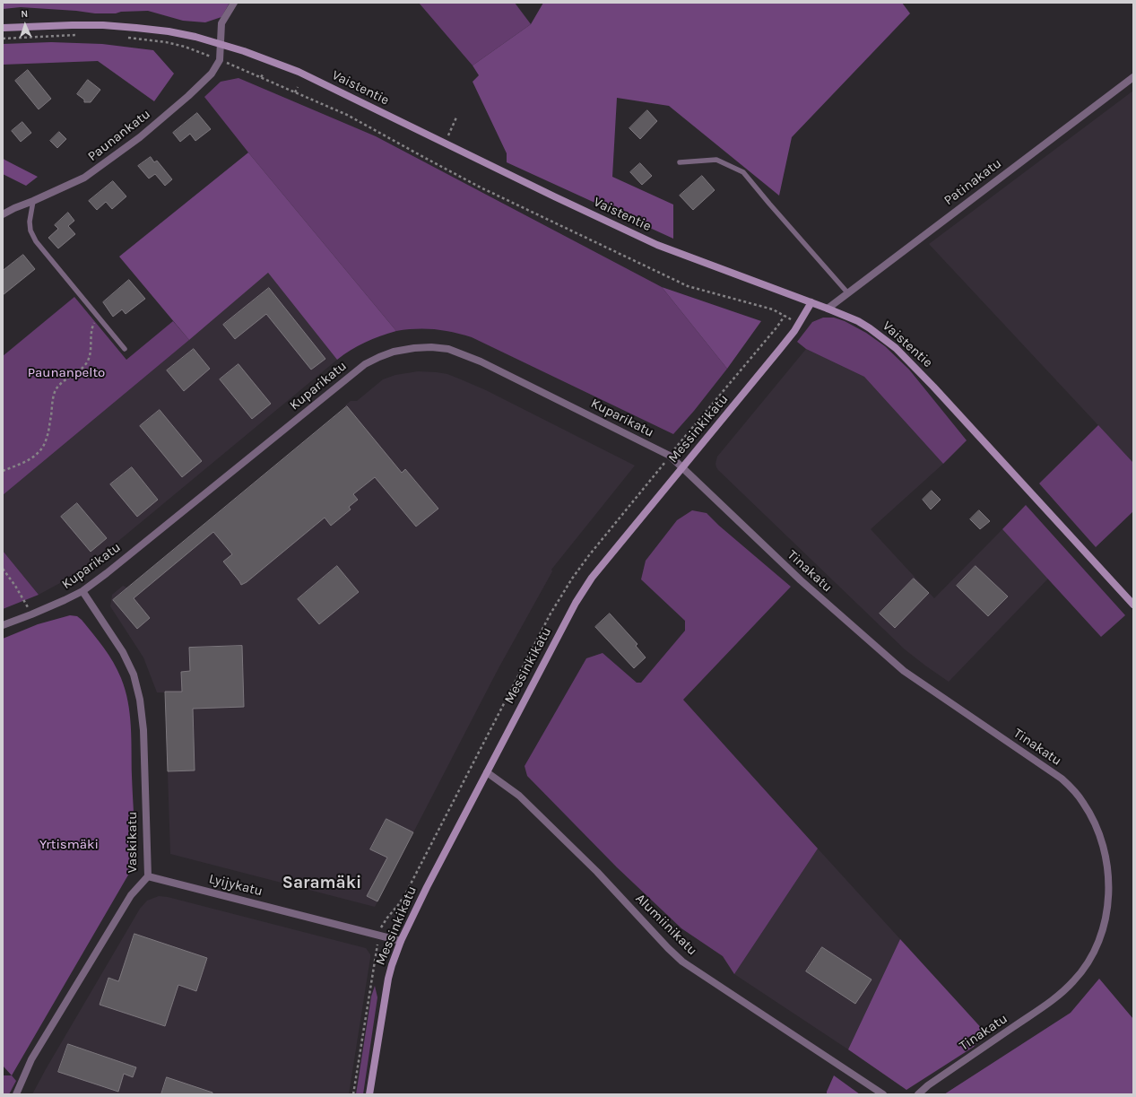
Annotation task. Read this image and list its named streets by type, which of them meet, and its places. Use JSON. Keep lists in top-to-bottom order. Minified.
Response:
{"streets":{"street":["Vaistentie","Paunankatu","Patinakatu","Kuparikatu","Messinkikatu","Tinakatu","Vaskikatu","Lyijykatu","Alumiinikatu"]},"crossings":[["Vaistentie","Patinakatu"],["Vaistentie","Messinkikatu"],["Kuparikatu","Messinkikatu"],["Kuparikatu","Tinakatu"],["Kuparikatu","Vaskikatu"],["Messinkikatu","Tinakatu"],["Messinkikatu","Lyijykatu"],["Messinkikatu","Alumiinikatu"],["Vaskikatu","Lyijykatu"]],"districts":["Saramäki"],"parks":["Paunanpelto","Yrtismäki"],"north":"top"}
